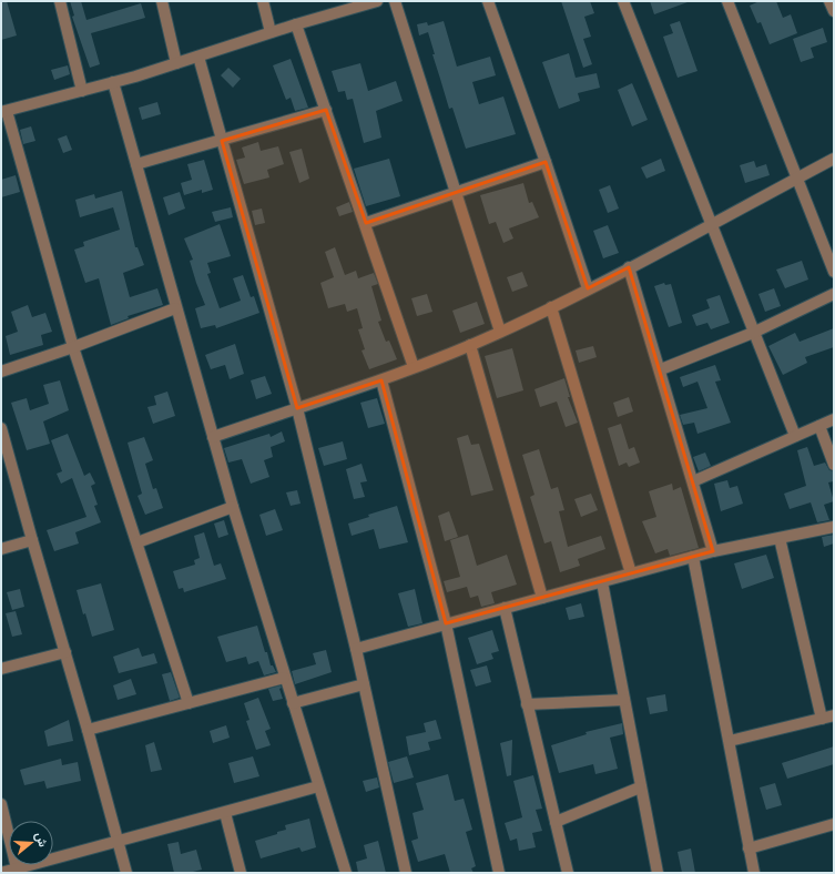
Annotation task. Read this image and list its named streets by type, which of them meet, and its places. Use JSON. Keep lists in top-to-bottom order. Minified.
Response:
{"north":"right"}
